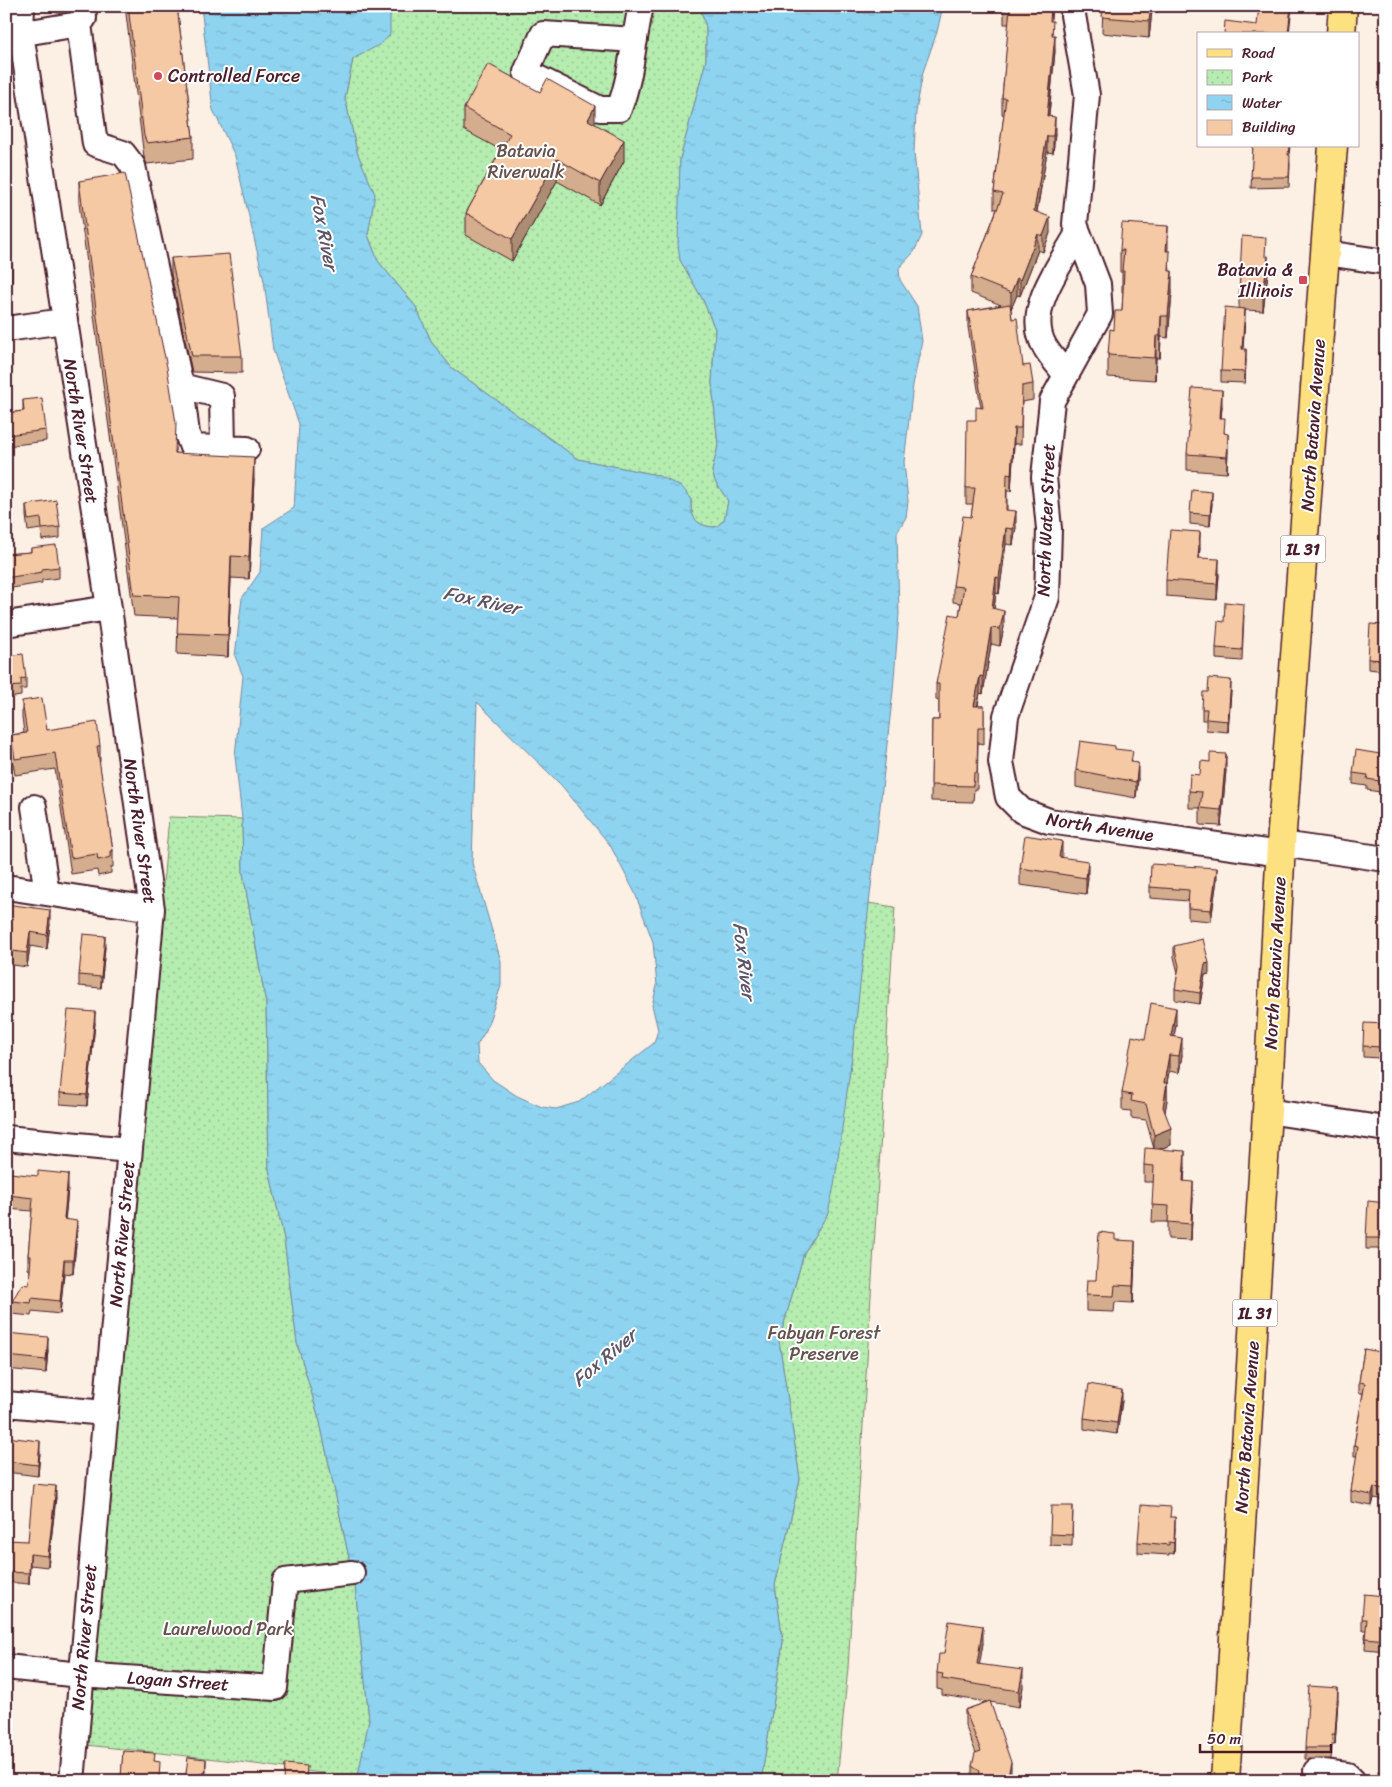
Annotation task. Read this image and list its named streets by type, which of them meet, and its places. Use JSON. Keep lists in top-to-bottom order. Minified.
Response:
{"streets":{"main road":["North Batavia Avenue","IL 31"],"street":["North River Street","North Water Street","North Avenue","Logan Street"]},"crossings":[["North Batavia Avenue","North Avenue"],["North River Street","Logan Street"],["North Water Street","North Avenue"]],"water":["Fox River"],"parks":["Batavia Riverwalk","Fabyan Forest Preserve","Laurelwood Park"],"places":{"other":["Controlled Force"],"transit":["Batavia & Illinois"]},"legend":["Road","Park","Water","Building"],"scale_bar":"50 m"}
